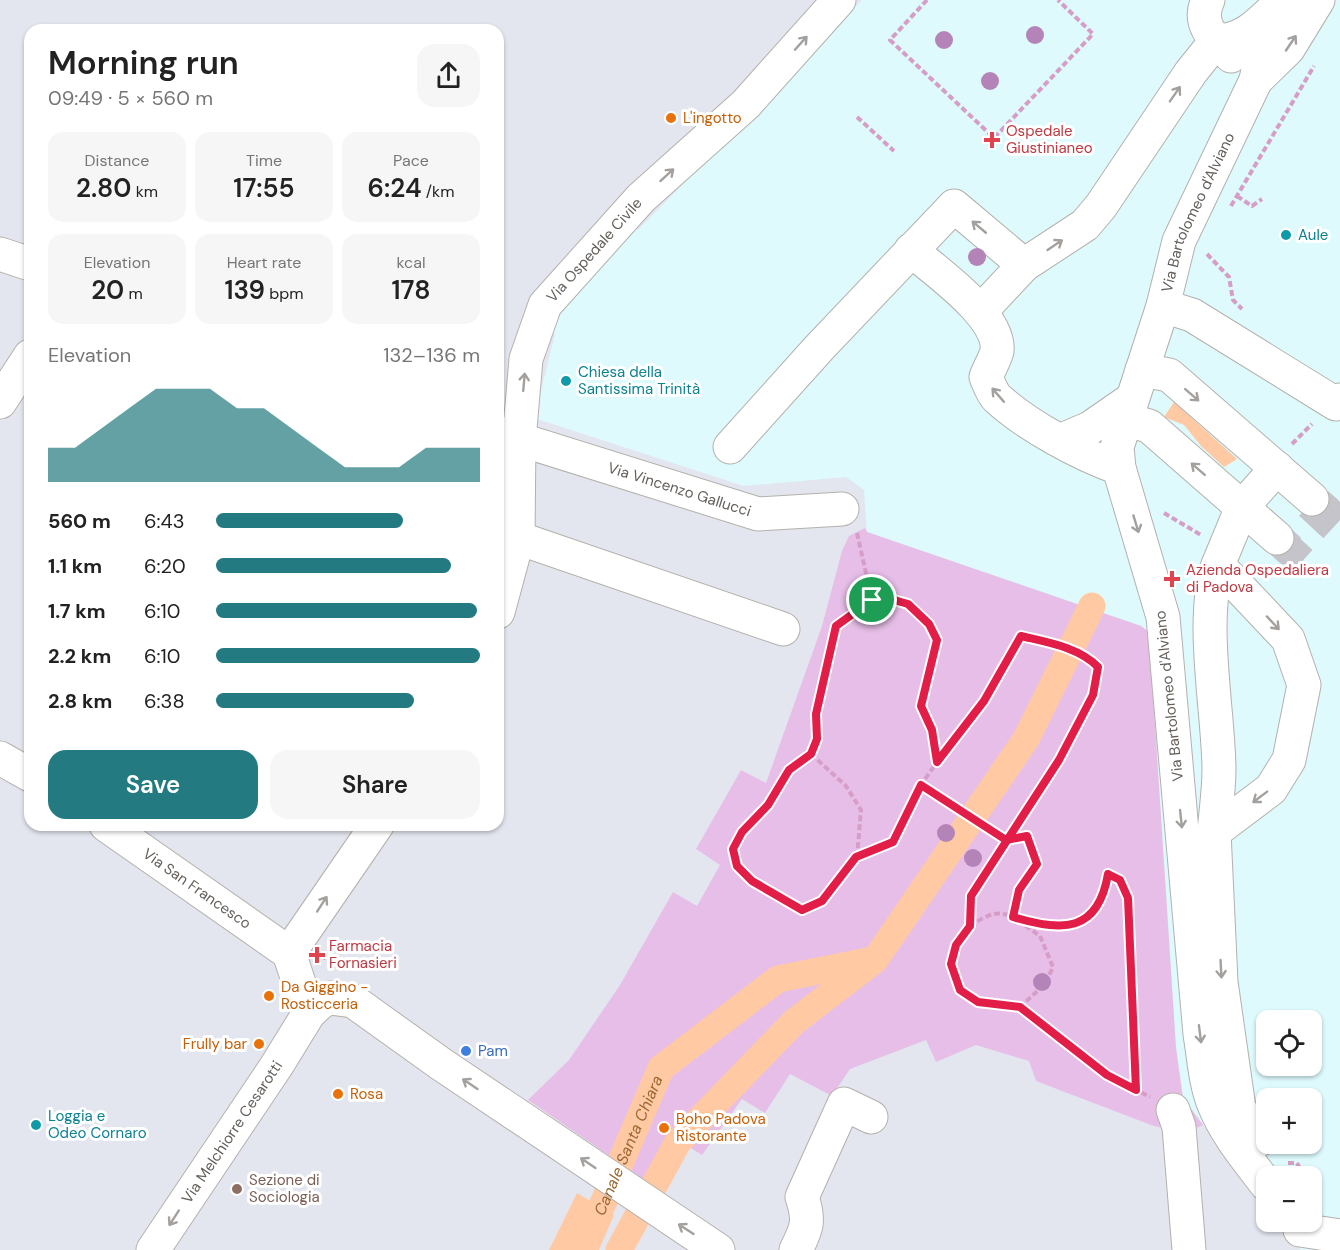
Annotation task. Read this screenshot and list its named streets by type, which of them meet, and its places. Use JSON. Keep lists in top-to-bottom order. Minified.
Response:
{"streets":{"street":["Via Bartolomeo d'Alviano","Via Ospedale Civile","Via Vincenzo Gallucci","Via San Francesco","Via Melchiorre Cesarotti"]},"crossings":[["Via Ospedale Civile","Via Vincenzo Gallucci"]],"water":["Canale Santa Chiara"],"places":{"other":["L'ingotto","Aule","Chiesa della Santissima Trinità","Da Giggino - Rosticceria","Frully bar","Pam","Rosa","Loggia e Odeo Cornaro","Boho Padova Ristorante","Sezione di Sociologia"],"health":["Ospedale Giustinianeo","Azienda Ospedaliera di Padova","Farmacia Fornasieri"]},"page":{"heading":["Morning run","09:49 · 5 × 560 m"],"stats":[["Distance","2.80 km"],["Time","17:55"],["Pace","6:24 /km"],["Elevation","20 m"],["Heart rate","139 bpm"],["kcal","178"]],"chart":["Elevation","132–136 m"],"list":[{"name":"560 m","note":"6:43"},{"name":"1.1 km","note":"6:20"},{"name":"1.7 km","note":"6:10"},{"name":"2.2 km","note":"6:10"},{"name":"2.8 km","note":"6:38"}],"buttons":["Save","Share"],"map_buttons":["+","−"]}}
